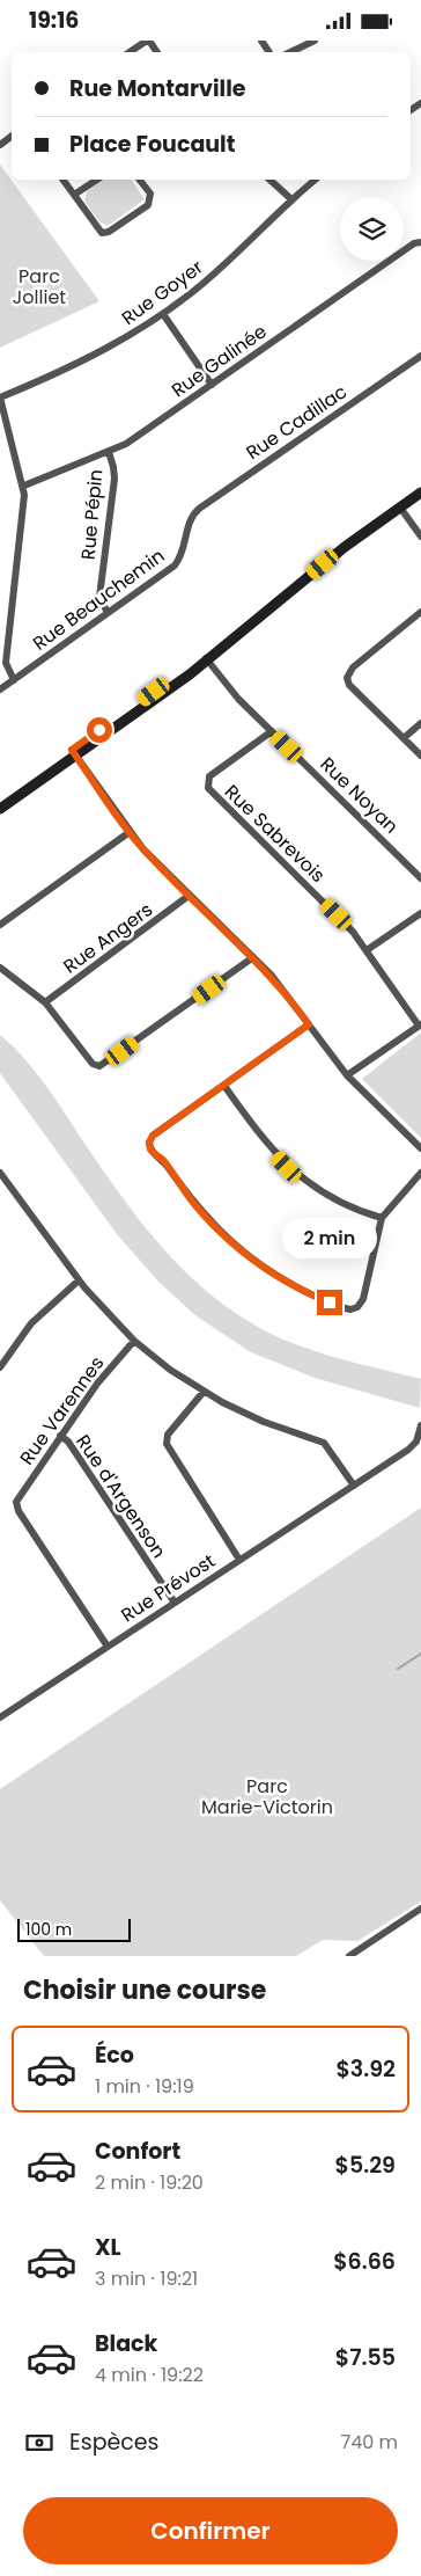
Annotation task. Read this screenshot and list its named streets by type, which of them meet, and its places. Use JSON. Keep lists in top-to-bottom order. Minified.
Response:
{"streets":{"street":["Rue Goyer","Rue Galinée","Rue Cadillac","Rue Pépin","Rue Beauchemin","Rue Noyan","Rue Sabrevois","Rue Angers","Rue Varennes","Rue d'Argenson","Rue Prévost"]},"crossings":[["Rue Galinée","Rue Pépin"],["Rue Cadillac","Rue Beauchemin"],["Rue Pépin","Rue Beauchemin"],["Rue Noyan","Rue Sabrevois"],["Rue Varennes","Rue d'Argenson"],["Rue Varennes","Rue Prévost"],["Rue d'Argenson","Rue Prévost"]],"parks":["Parc Jolliet","Parc Marie-Victorin"],"scale_bar":"100 m","page":{"status":"19:16","banner":["Rue Montarville","Place Foucault"],"bubble":"2 min","scale":"100 m","heading":"Choisir une course","list":[{"name":"Éco","note":"1 min · 19:19","value":"$3.92"},{"name":"Confort","note":"2 min · 19:20","value":"$5.29"},{"name":"XL","note":"3 min · 19:21","value":"$6.66"},{"name":"Black","note":"4 min · 19:22","value":"$7.55"}],"pay":["Espèces","740 m"],"buttons":"Confirmer"}}
